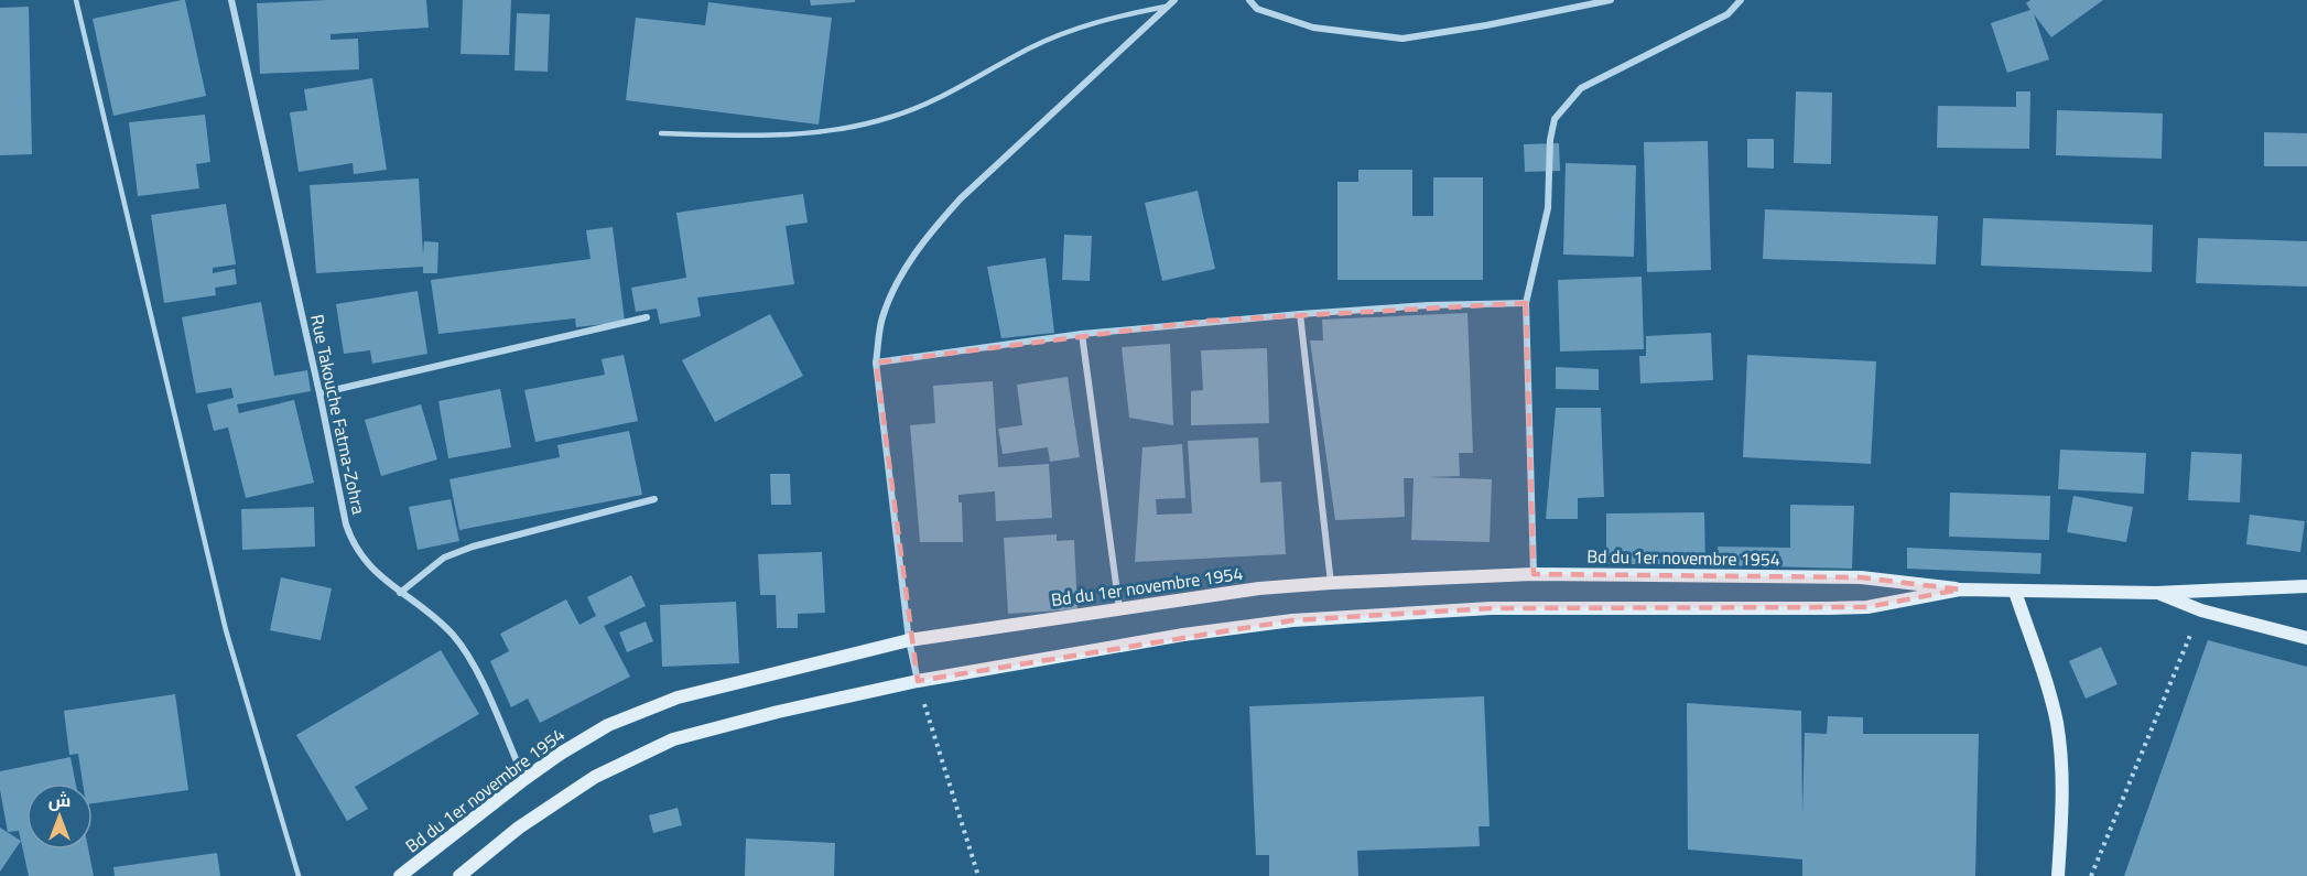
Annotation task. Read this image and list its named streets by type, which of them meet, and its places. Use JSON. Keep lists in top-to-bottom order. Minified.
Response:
{"streets":{"street":["Rue Takouche Fatma-Zohra","Bd du 1er novembre 1954"]},"crossings":[["Rue Takouche Fatma-Zohra","Bd du 1er novembre 1954"]],"north":"top"}
